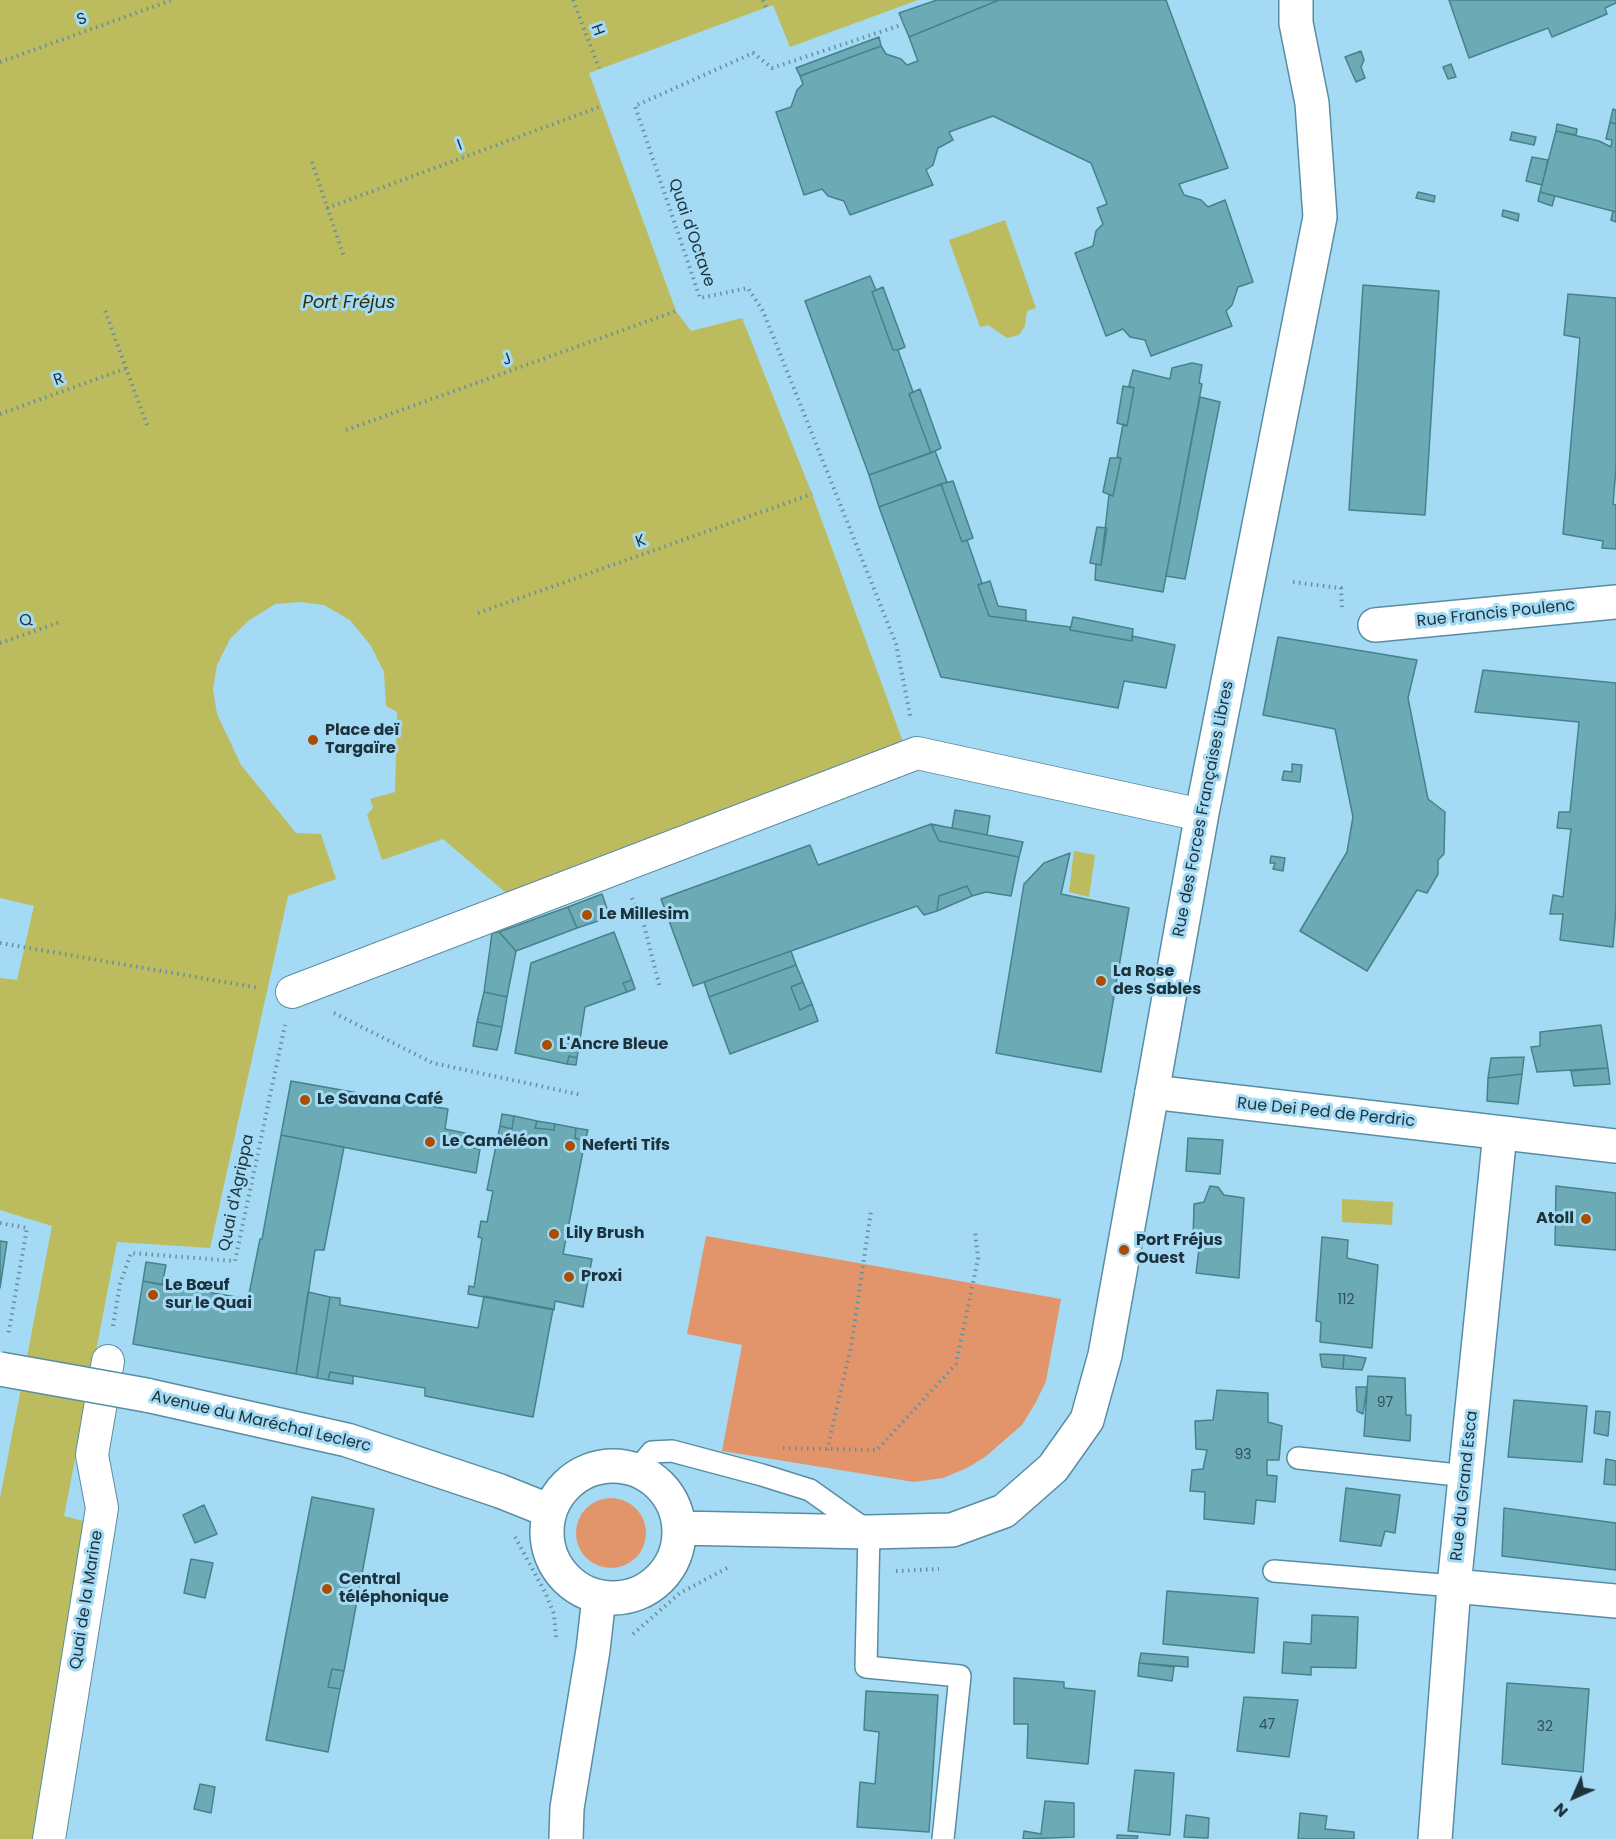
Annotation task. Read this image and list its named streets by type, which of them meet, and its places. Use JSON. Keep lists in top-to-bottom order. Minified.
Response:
{"streets":{"street":["Rue Francis Poulenc","Rue des Forces Françaises Libres","Rue Dei Ped de Perdric","Avenue du Maréchal Leclerc","Rue du Grand Esca","Quai de la Marine"],"path":["S","H","I","Quai d'Octave","J","R","K","Q","Quai d'Agrippa"]},"crossings":[["Rue des Forces Françaises Libres","Rue Dei Ped de Perdric"],["Rue des Forces Françaises Libres","Avenue du Maréchal Leclerc"],["Rue Dei Ped de Perdric","Rue du Grand Esca"],["Quai d'Agrippa","Quai de la Marine"]],"water":["Port Fréjus"],"places":["Place deï Targaïre","Le Millesim","La Rose des Sables","L'Ancre Bleue","Le Savana Café","Le Caméléon","Neferti Tifs","Atoll","Lily Brush","Port Fréjus Ouest","Proxi","Le Bœuf sur le Quai","Central téléphonique"],"house_numbers":["112","97","93","47","32"],"north":"bottom left"}
